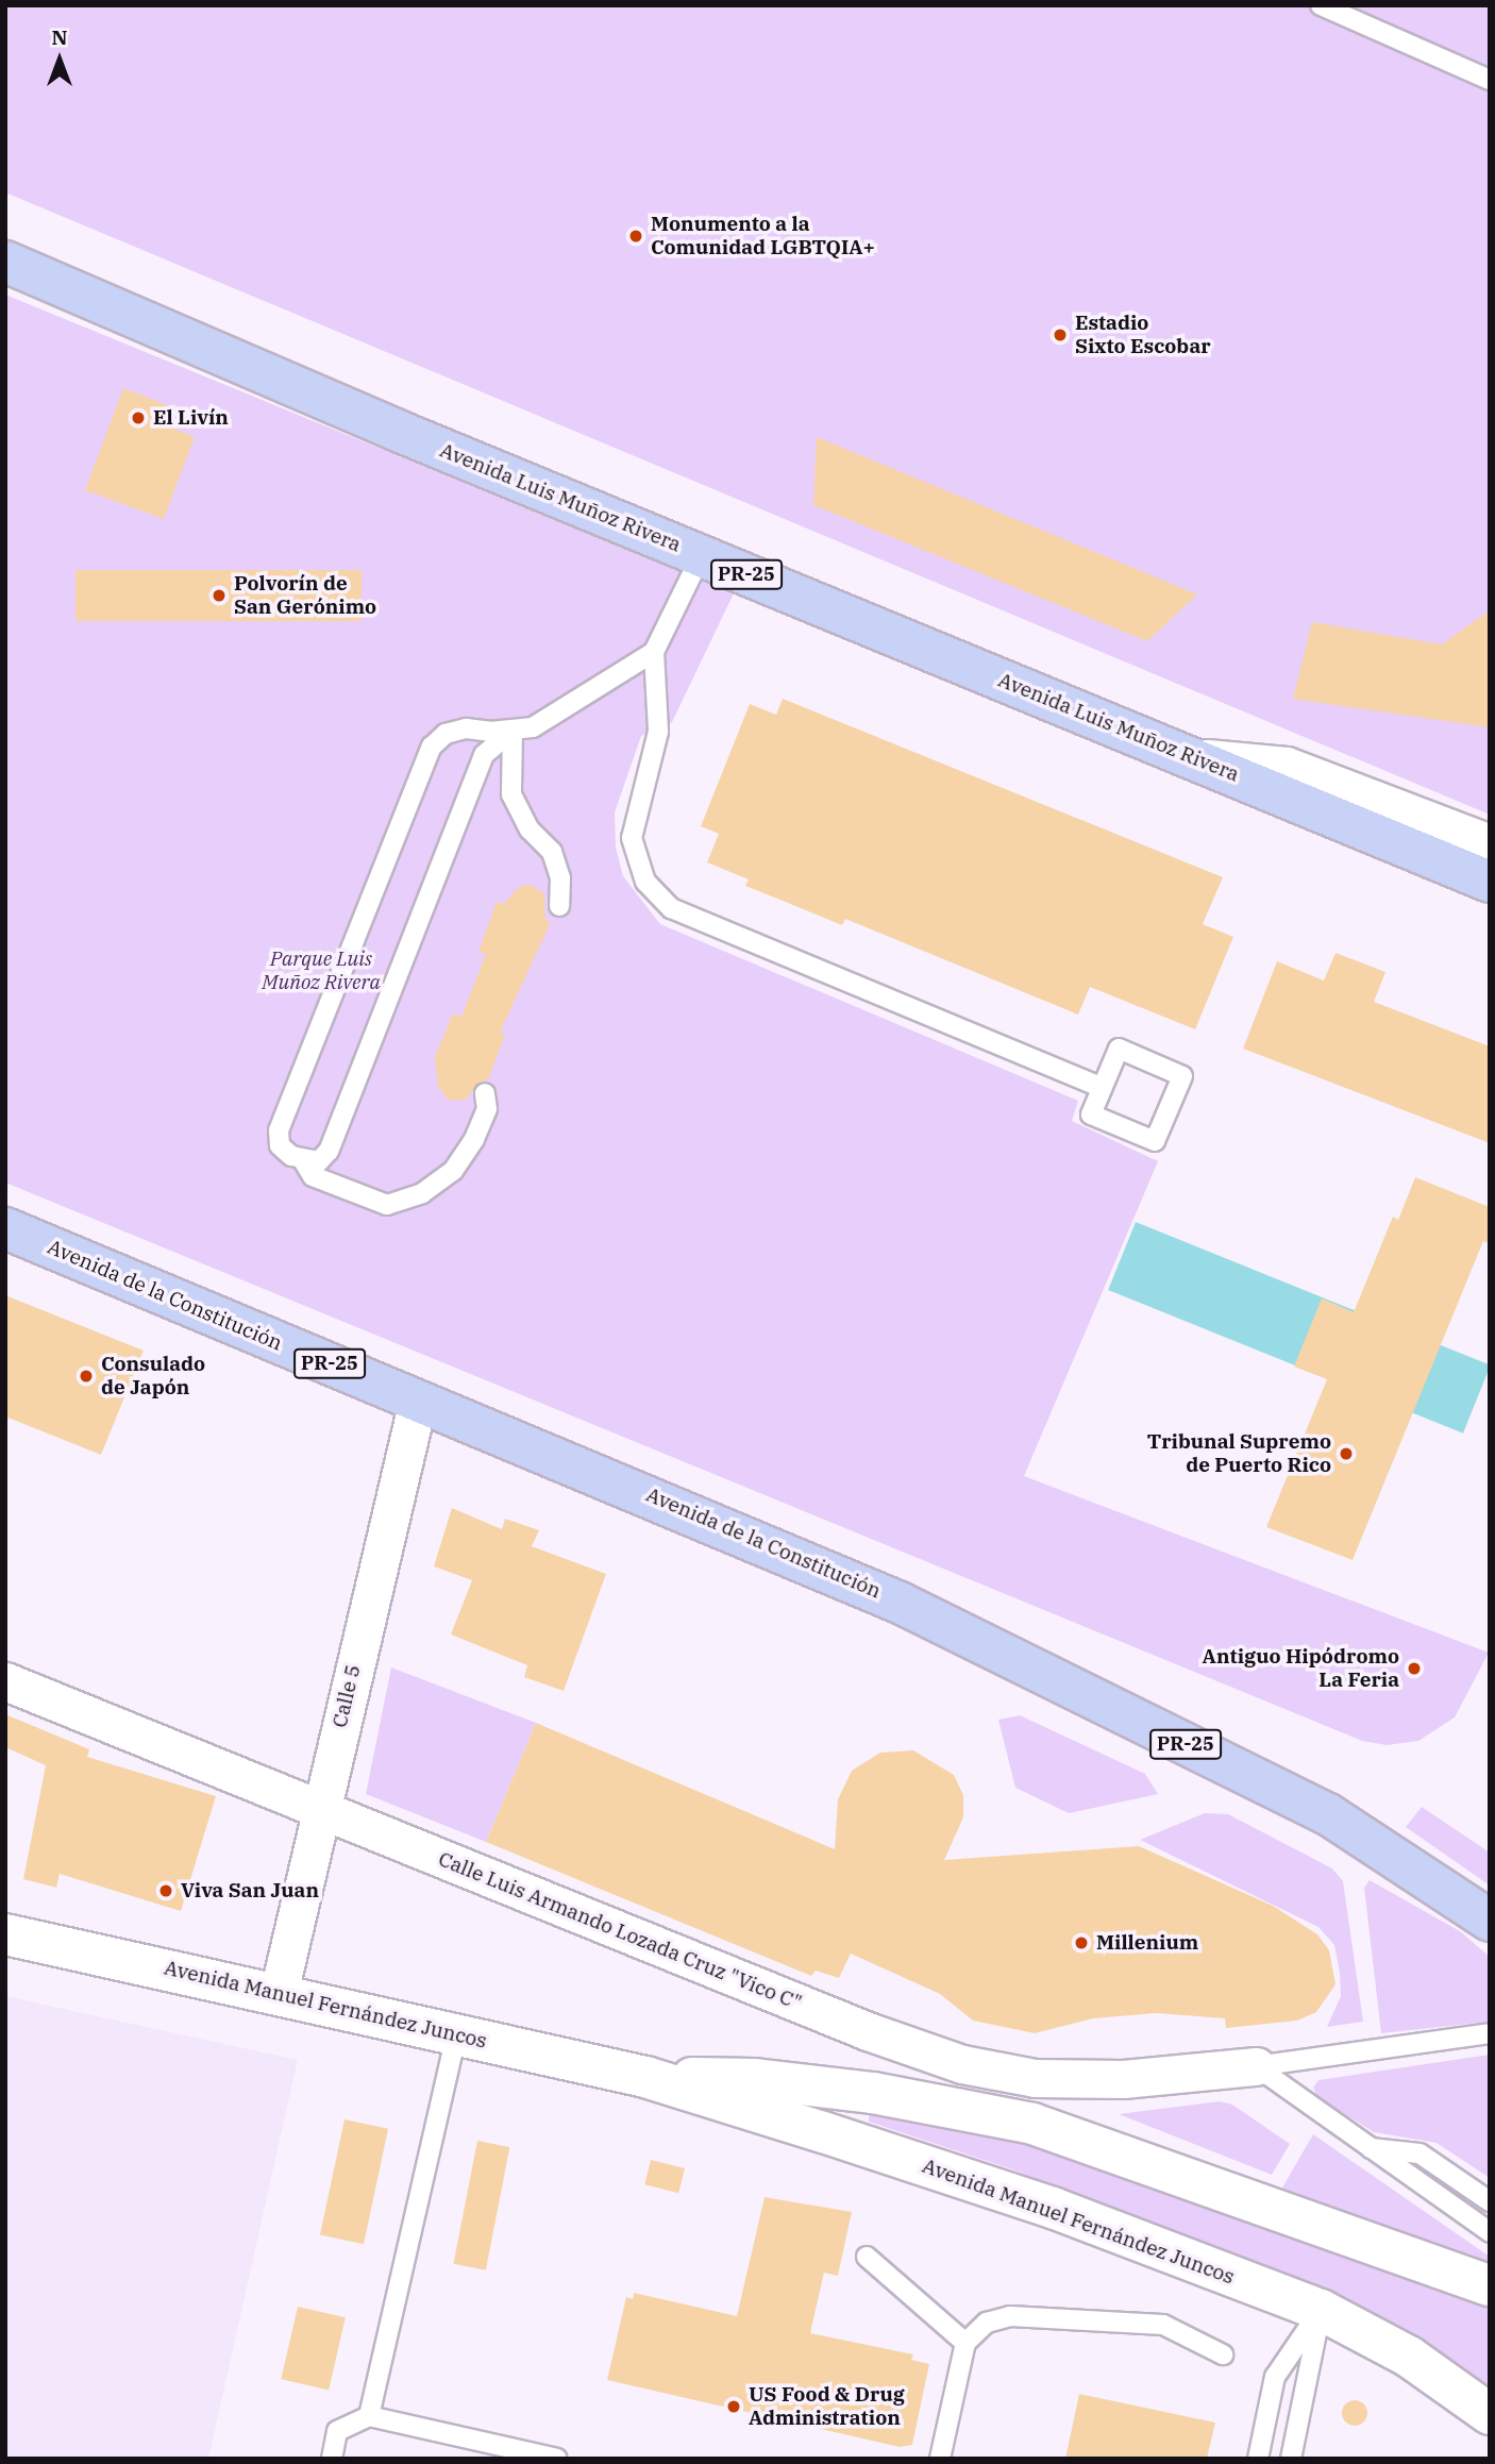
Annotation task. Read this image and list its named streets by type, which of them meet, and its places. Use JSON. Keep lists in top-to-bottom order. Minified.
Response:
{"streets":{"main road":["Avenida Luis Muñoz Rivera","PR-25","Avenida de la Constitución","Avenida Manuel Fernández Juncos"],"street":["Calle 5","Calle Luis Armando Lozada Cruz \"Vico C\""]},"crossings":[["Avenida de la Constitución","Calle 5"],["Calle 5","Calle Luis Armando Lozada Cruz \"Vico C\""],["Calle 5","Avenida Manuel Fernández Juncos"]],"parks":["Parque Luis Muñoz Rivera"],"places":["Monumento a la Comunidad LGBTQIA+","Estadio Sixto Escobar","El Livín","Polvorín de San Gerónimo","Consulado de Japón","Tribunal Supremo de Puerto Rico","Antiguo Hipódromo La Feria","Viva San Juan","Millenium","US Food & Drug Administration"],"north":"top"}
